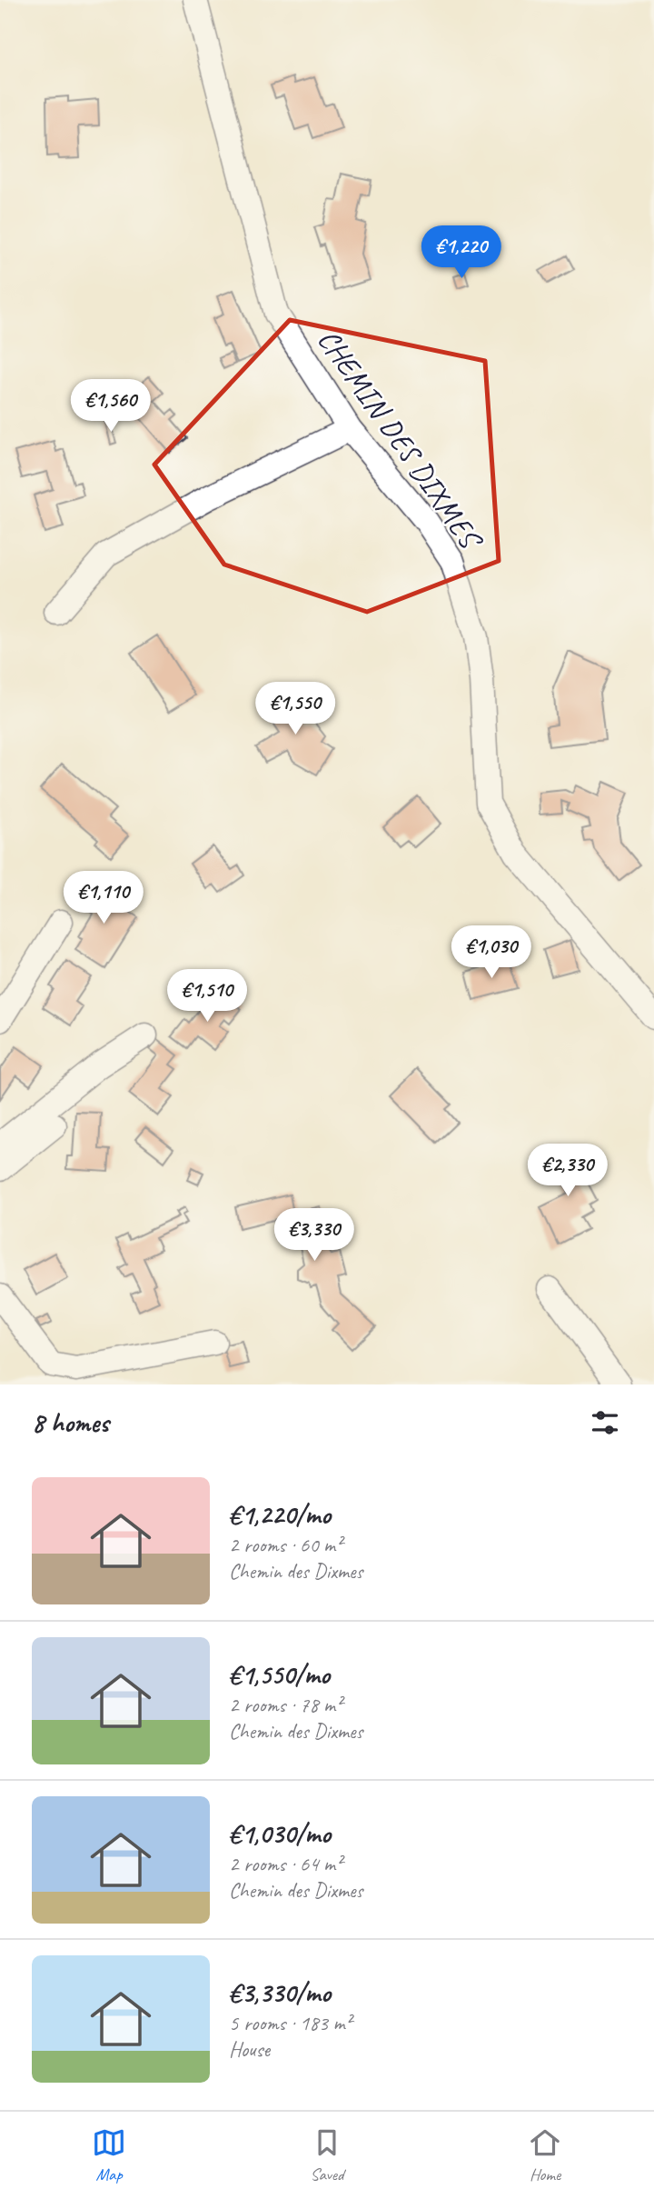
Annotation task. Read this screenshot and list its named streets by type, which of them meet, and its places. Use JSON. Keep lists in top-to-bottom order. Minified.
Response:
{"streets":{"street":["CHEMIN DES DIXMES"]},"page":{"price":["€1,220","€1,560","€1,550","€1,110","€1,030","€1,510","€2,330","€3,330"],"heading":"8 homes","list":[{"name":"€1,220/mo","note":"2 rooms · 60 m² · Chemin des Dixmes"},{"name":"€1,550/mo","note":"2 rooms · 78 m² · Chemin des Dixmes"},{"name":"€1,030/mo","note":"2 rooms · 64 m² · Chemin des Dixmes"},{"name":"€3,330/mo","note":"5 rooms · 183 m² · House"}],"tabs":["Map","Saved","Home"]}}
